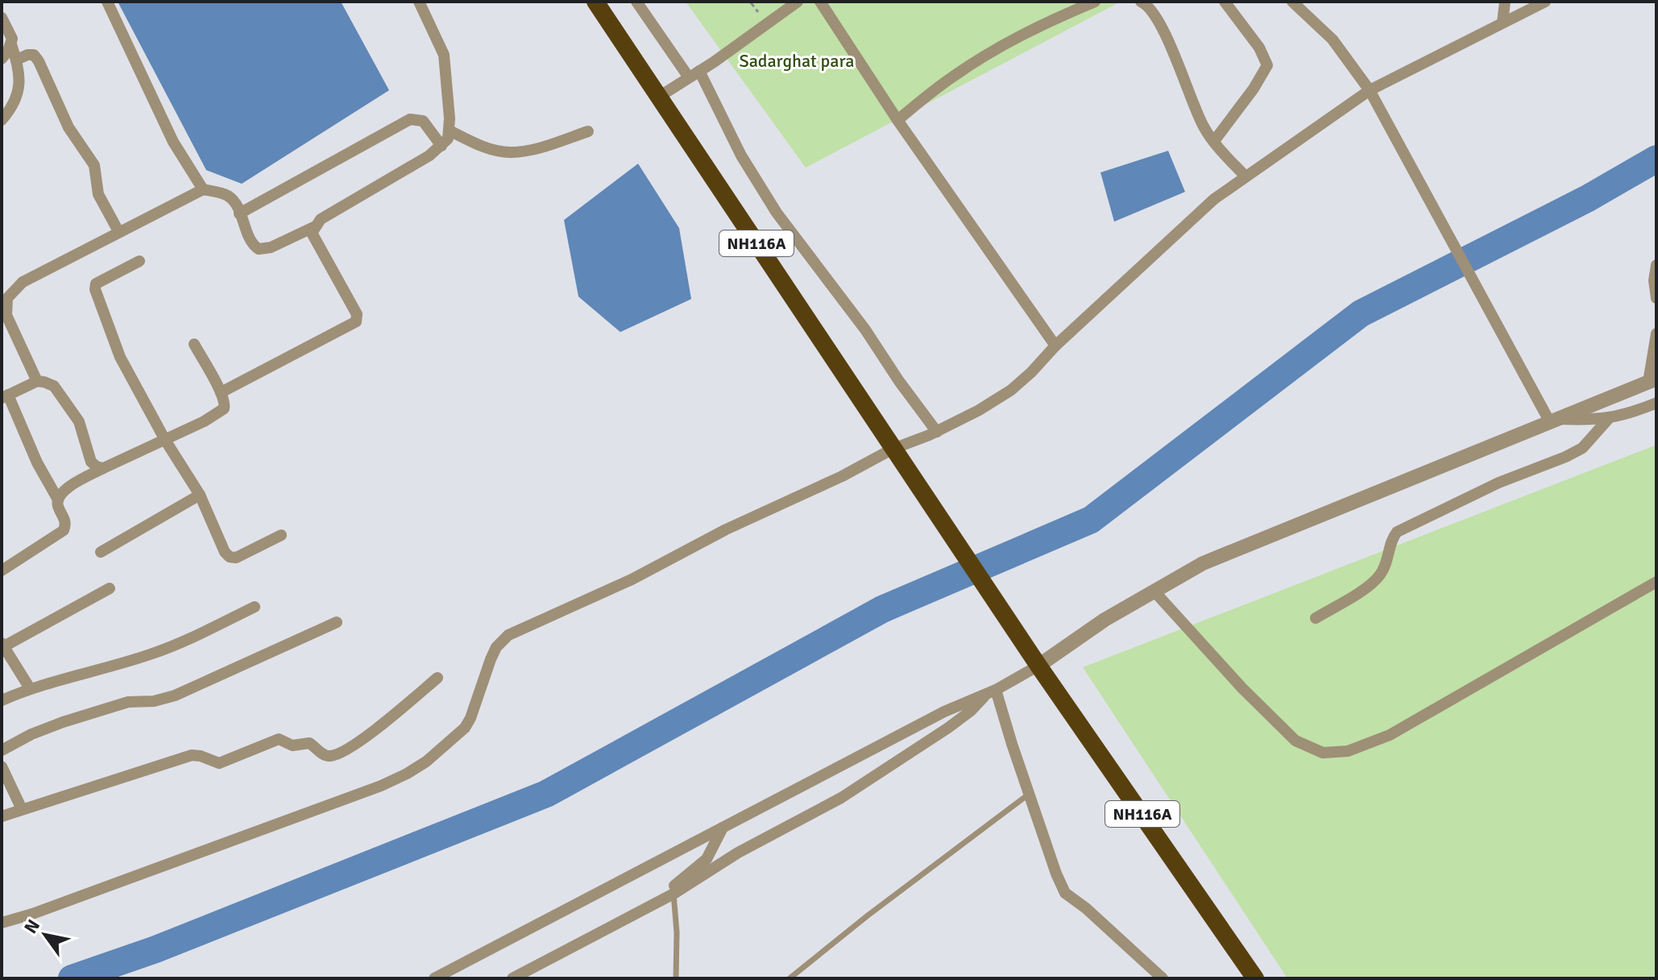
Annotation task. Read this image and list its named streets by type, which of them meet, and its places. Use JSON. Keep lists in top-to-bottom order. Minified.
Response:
{"streets":{"highway":["NH116A"]},"parks":["Sadarghat para"],"north":"top left"}
